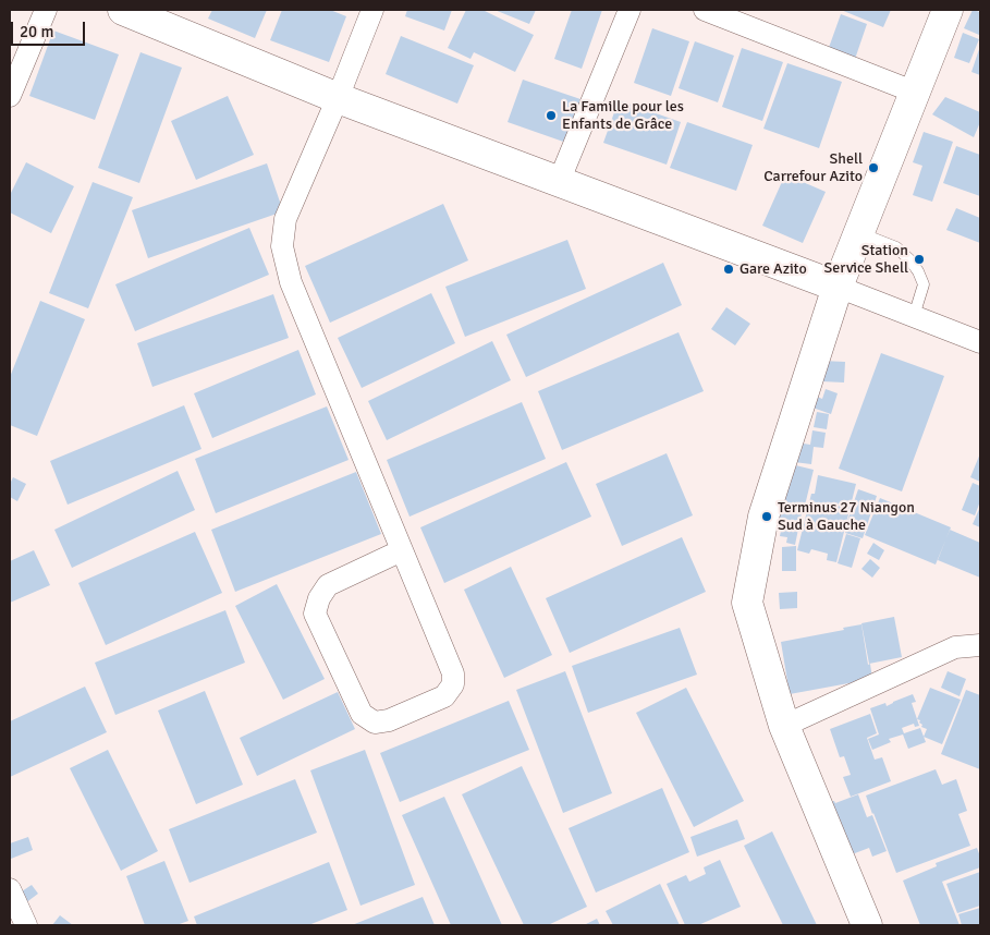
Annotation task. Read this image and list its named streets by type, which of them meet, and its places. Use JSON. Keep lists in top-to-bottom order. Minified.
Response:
{"places":["La Famille pour les Enfants de Grâce","Shell Carrefour Azito","Station Service Shell","Gare Azito","Terminus 27 Niangon Sud à Gauche"],"scale_bar":"20 m"}
